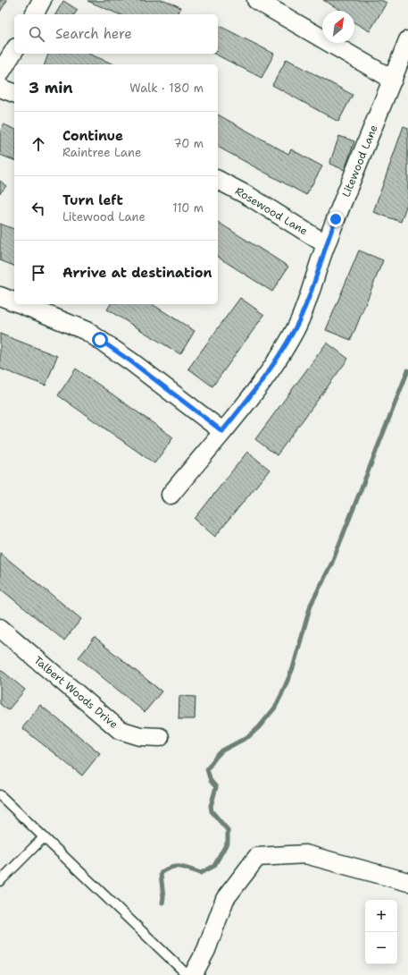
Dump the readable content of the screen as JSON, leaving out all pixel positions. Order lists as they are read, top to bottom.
{
  "streets": {
    "street": ["Litewood Lane", "Rosewood Lane", "Talbert Woods Drive"]
  },
  "crossings": [
    ["Litewood Lane", "Rosewood Lane"]
  ],
  "north": "top right",
  "page": {
    "search": "Search here",
    "heading": ["3 min", "Walk · 180 m"],
    "list": [
      ["Continue", "Raintree Lane", "70 m"],
      ["Turn left", "Litewood Lane", "110 m"],
      "Arrive at destination"
    ],
    "map_buttons": ["+", "−"]
  }
}
